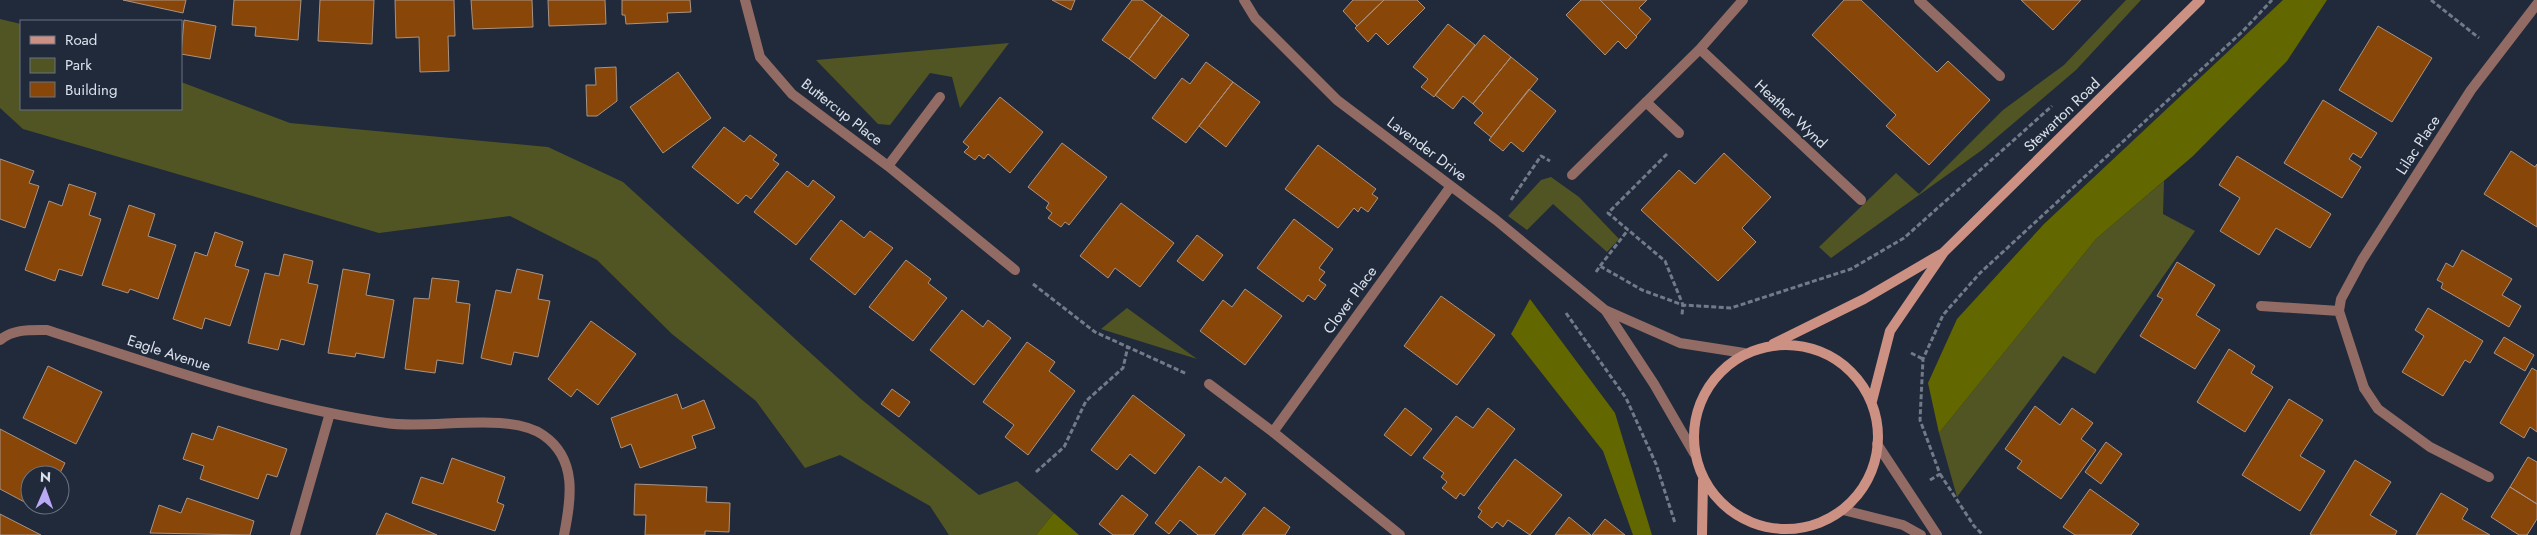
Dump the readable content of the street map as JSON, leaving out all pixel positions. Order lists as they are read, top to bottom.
{
  "streets": {
    "main road": ["Stewarton Road"],
    "street": [
      "Buttercup Place",
      "Heather Wynd",
      "Lilac Place",
      "Lavender Drive",
      "Clover Place",
      "Eagle Avenue"
    ]
  },
  "crossings": [
    ["Stewarton Road", "Lavender Drive"],
    ["Lavender Drive", "Clover Place"]
  ],
  "legend": ["Road", "Park", "Building"],
  "north": "top"
}
